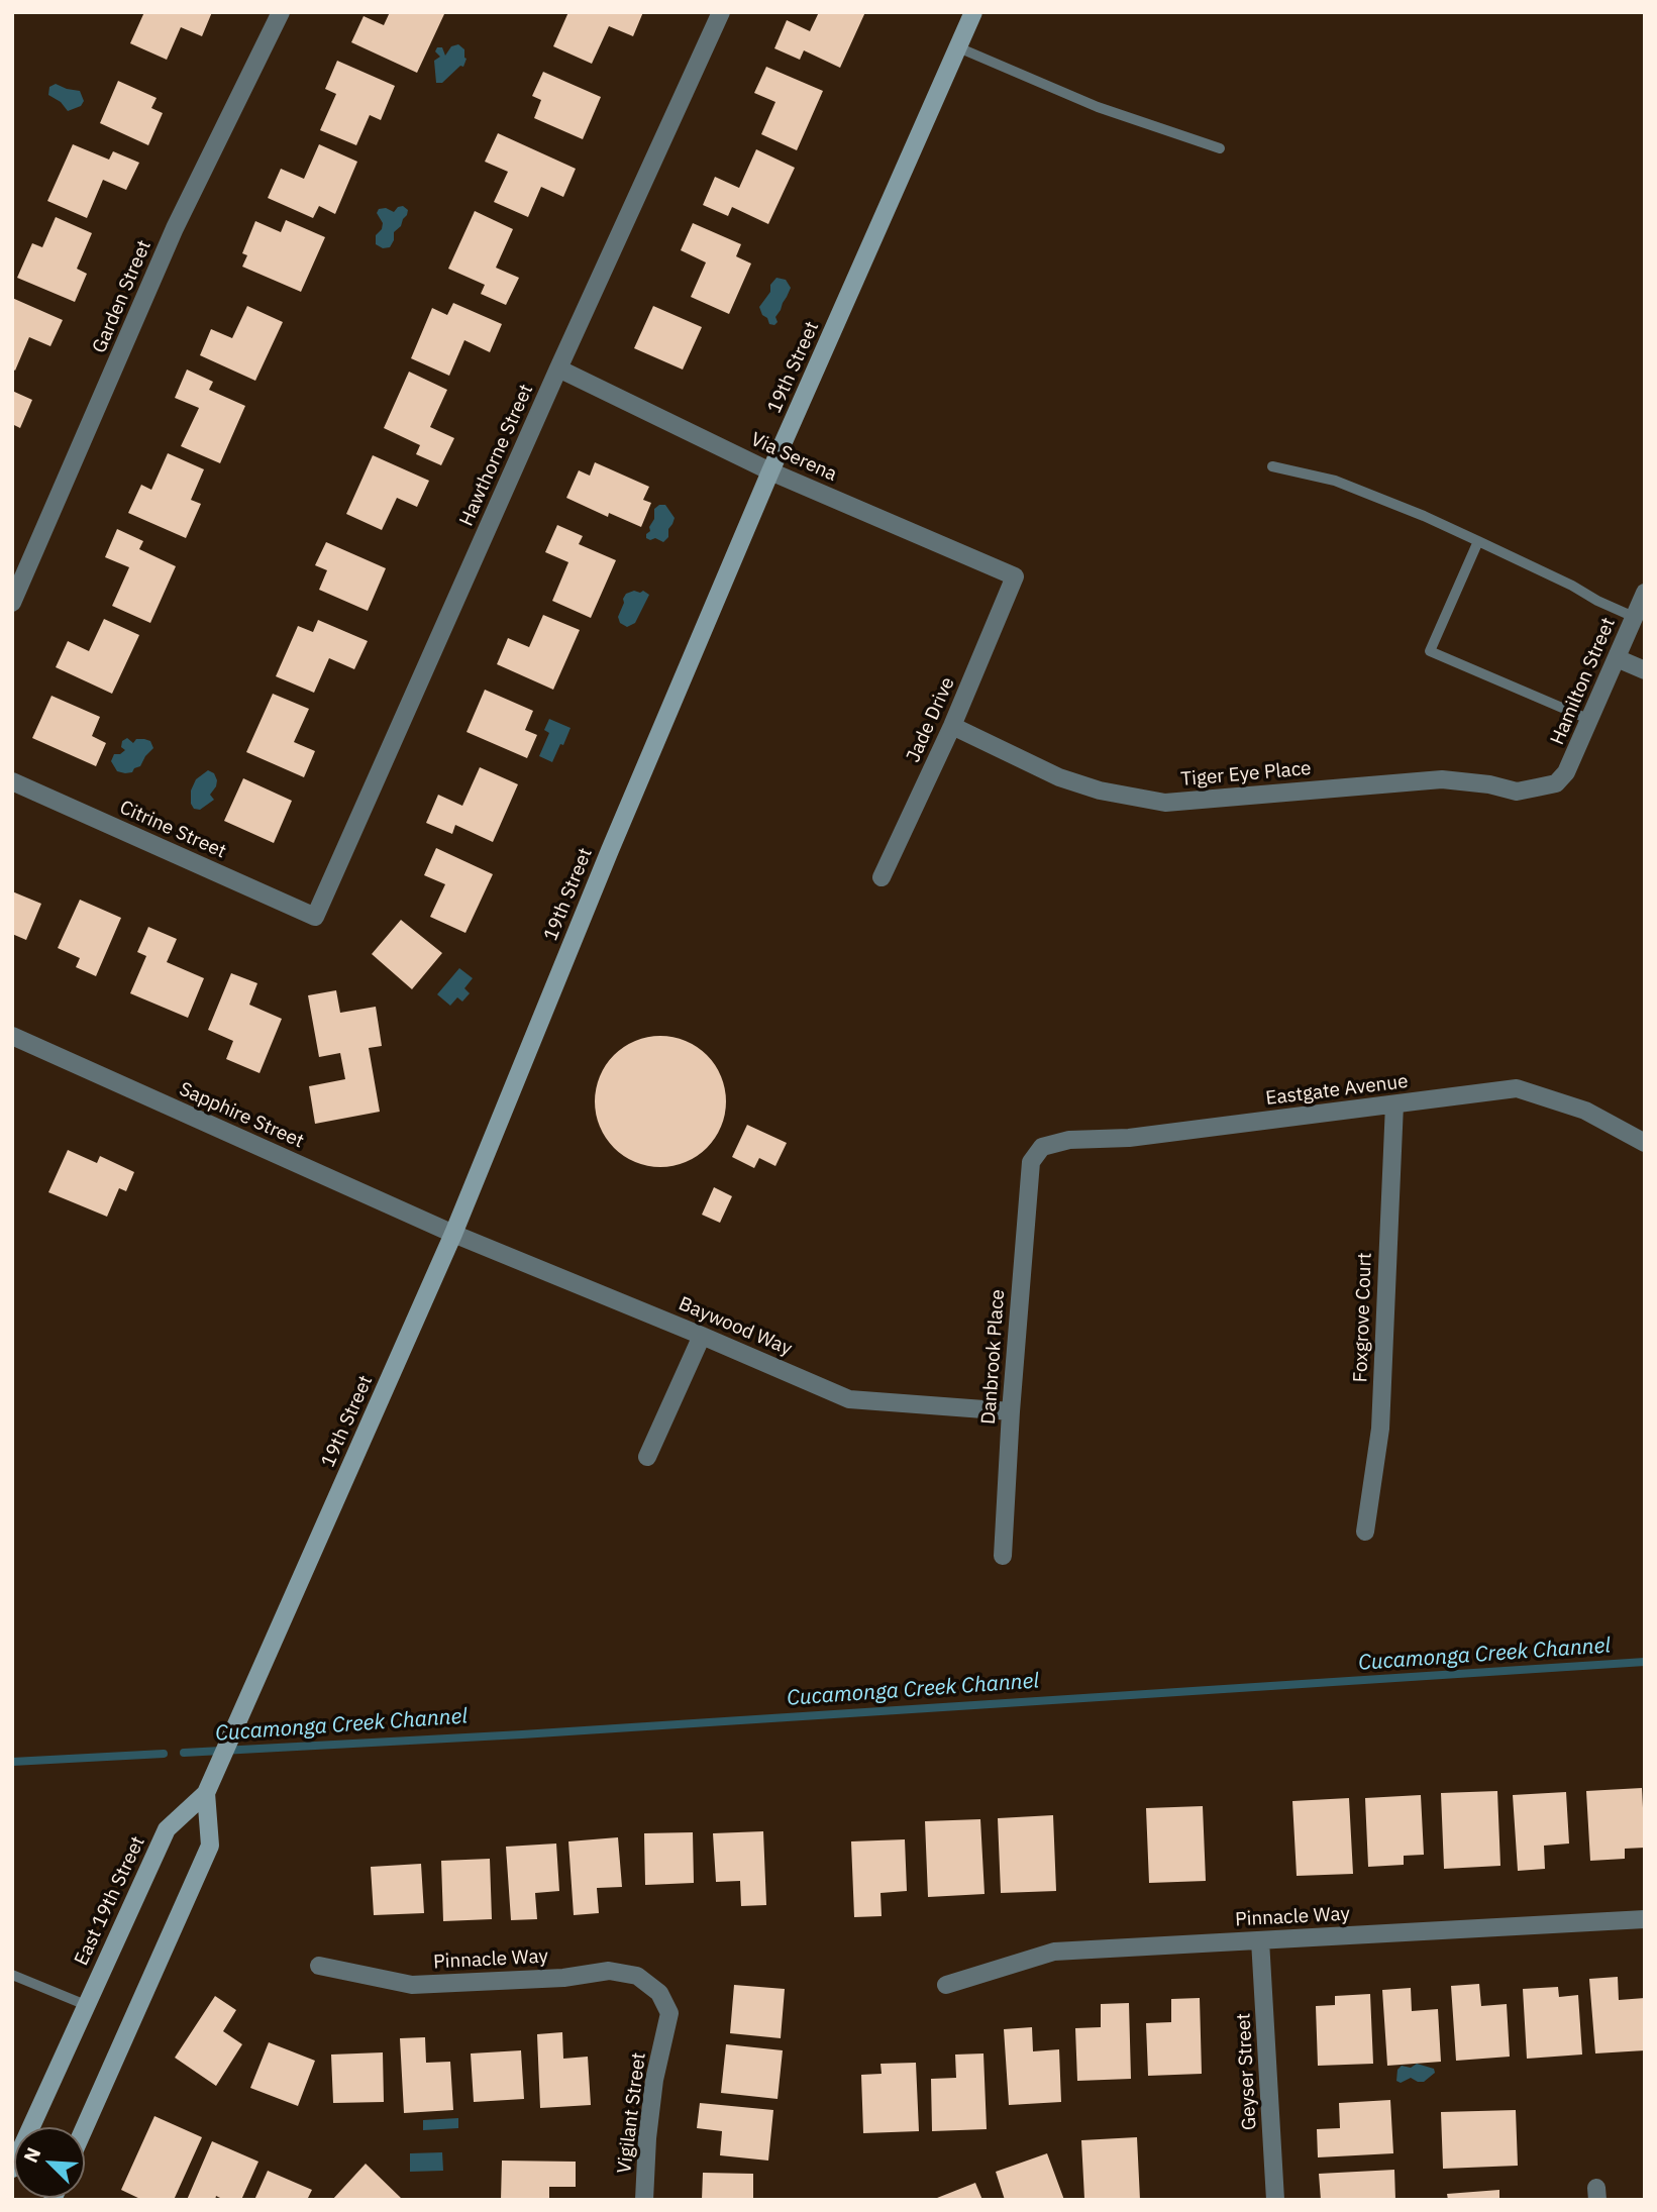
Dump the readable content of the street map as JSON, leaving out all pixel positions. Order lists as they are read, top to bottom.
{
  "streets": {
    "main road": ["19th Street", "East 19th Street"],
    "street": [
      "Garden Street",
      "Hawthorne Street",
      "Via Serena",
      "Hamilton Street",
      "Jade Drive",
      "Tiger Eye Place",
      "Citrine Street",
      "Eastgate Avenue",
      "Sapphire Street",
      "Foxgrove Court",
      "Baywood Way",
      "Danbrook Place",
      "Pinnacle Way",
      "Geyser Street",
      "Vigilant Street"
    ]
  },
  "crossings": [
    ["19th Street", "Via Serena"],
    ["19th Street", "Sapphire Street"],
    ["19th Street", "Baywood Way"],
    ["19th Street", "East 19th Street"],
    ["Hawthorne Street", "Via Serena"],
    ["Hawthorne Street", "Citrine Street"],
    ["Via Serena", "Jade Drive"],
    ["Hamilton Street", "Tiger Eye Place"],
    ["Jade Drive", "Tiger Eye Place"],
    ["Eastgate Avenue", "Foxgrove Court"],
    ["Eastgate Avenue", "Danbrook Place"],
    ["Sapphire Street", "Baywood Way"],
    ["Baywood Way", "Danbrook Place"],
    ["Pinnacle Way", "Geyser Street"],
    ["Pinnacle Way", "Vigilant Street"]
  ],
  "water": ["Cucamonga Creek Channel"],
  "north": "top left"
}
